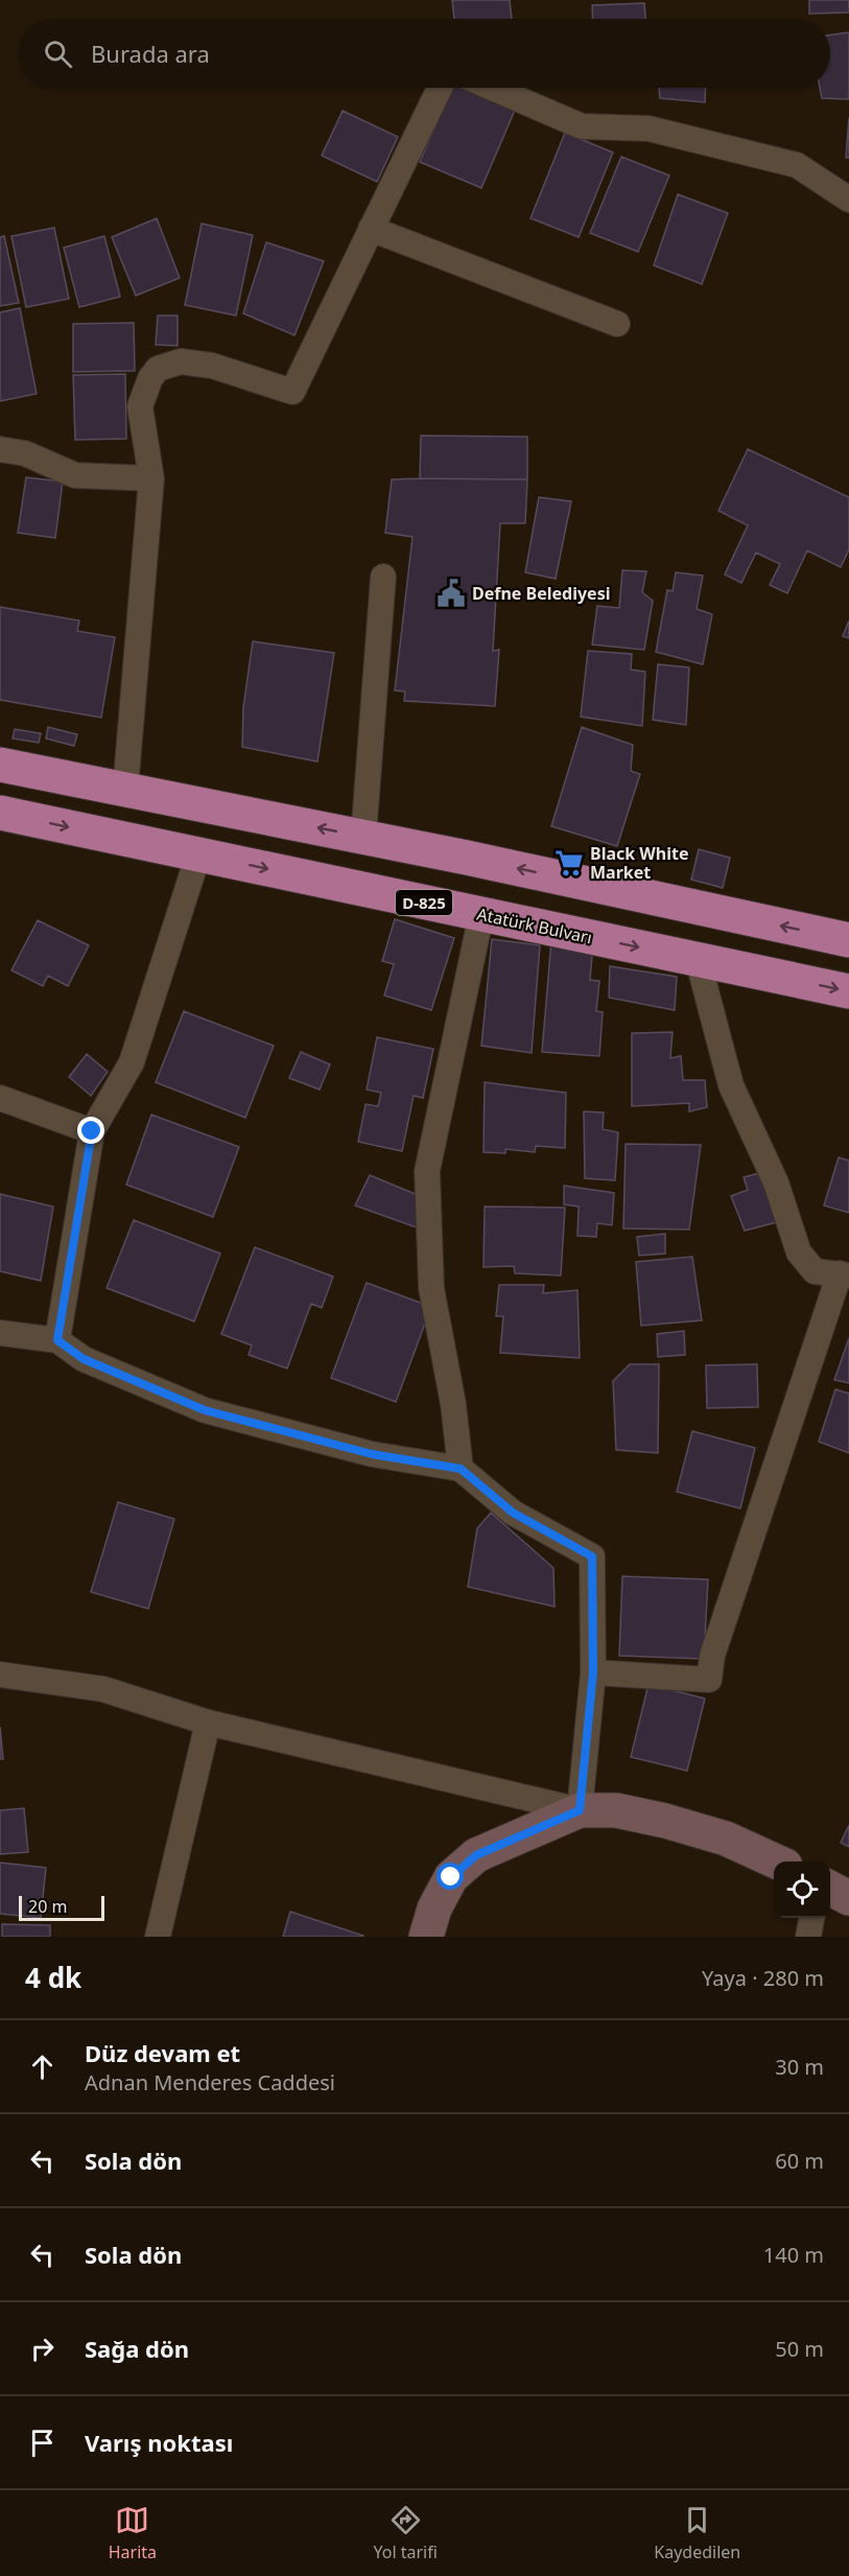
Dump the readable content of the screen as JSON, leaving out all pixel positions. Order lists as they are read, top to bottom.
{
  "streets": {
    "highway": ["D-825", "Atatürk Bulvarı"]
  },
  "places": {
    "public building": ["Defne Belediyesi"],
    "supermarket": ["Black White Market"]
  },
  "scale_bar": "20 m",
  "page": {
    "search": "Burada ara",
    "scale": "20 m",
    "heading": ["4 dk", "Yaya · 280 m"],
    "list": [
      ["Düz devam et", "Adnan Menderes Caddesi", "30 m"],
      ["Sola dön", "60 m"],
      ["Sola dön", "140 m"],
      ["Sağa dön", "50 m"],
      "Varış noktası"
    ],
    "nav": ["Harita", "Yol tarifi", "Kaydedilen"]
  }
}
